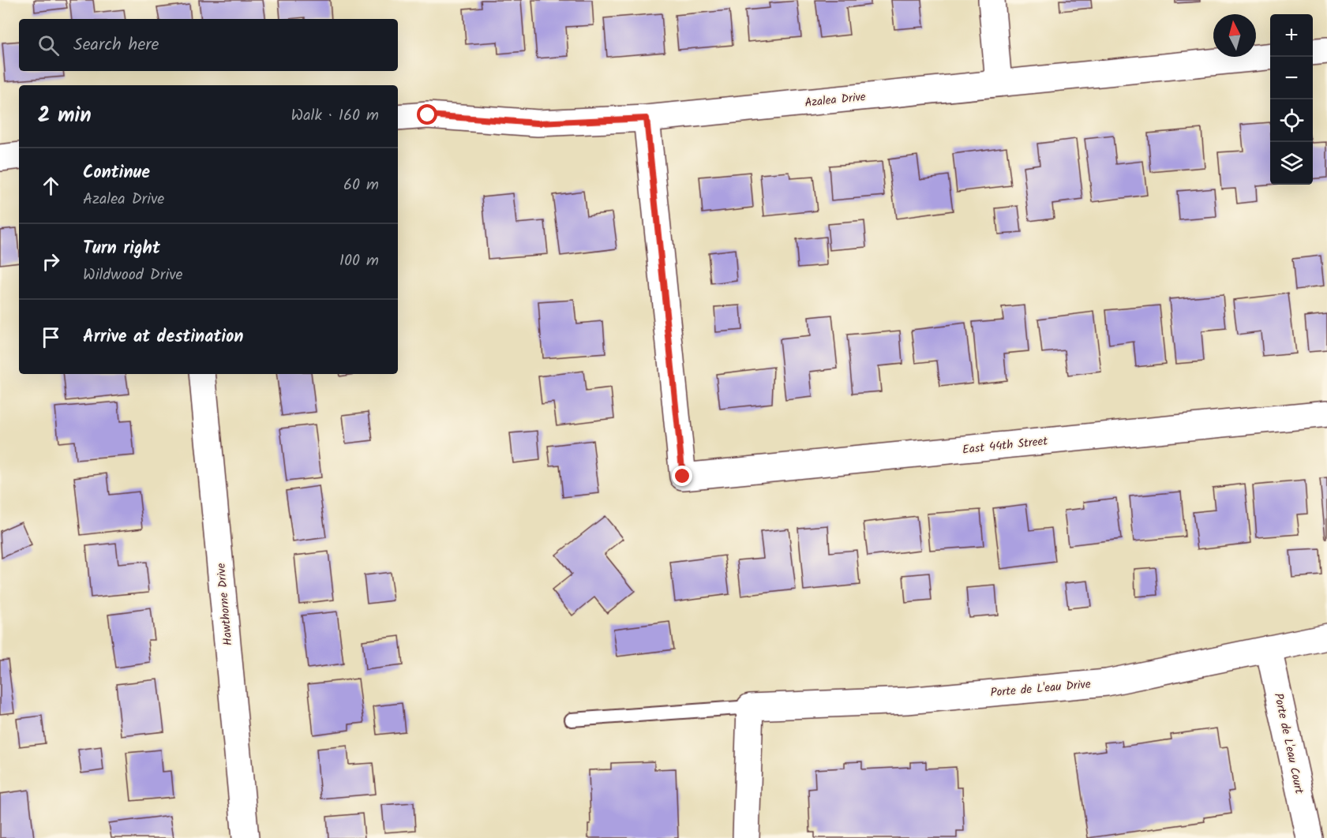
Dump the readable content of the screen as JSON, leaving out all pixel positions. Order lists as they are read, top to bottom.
{
  "streets": {
    "street": [
      "Azalea Drive",
      "East 44th Street",
      "Hawthorne Drive",
      "Porte de L'eau Drive",
      "Porte de L'eau Court"
    ]
  },
  "crossings": [
    ["Azalea Drive", "East 44th Street"],
    ["Porte de L'eau Drive", "Porte de L'eau Court"]
  ],
  "north": "top",
  "page": {
    "map_buttons": ["+", "−"],
    "search": "Search here",
    "heading": ["2 min", "Walk · 160 m"],
    "list": [
      ["Continue", "Azalea Drive", "60 m"],
      ["Turn right", "Wildwood Drive", "100 m"],
      "Arrive at destination"
    ]
  }
}
